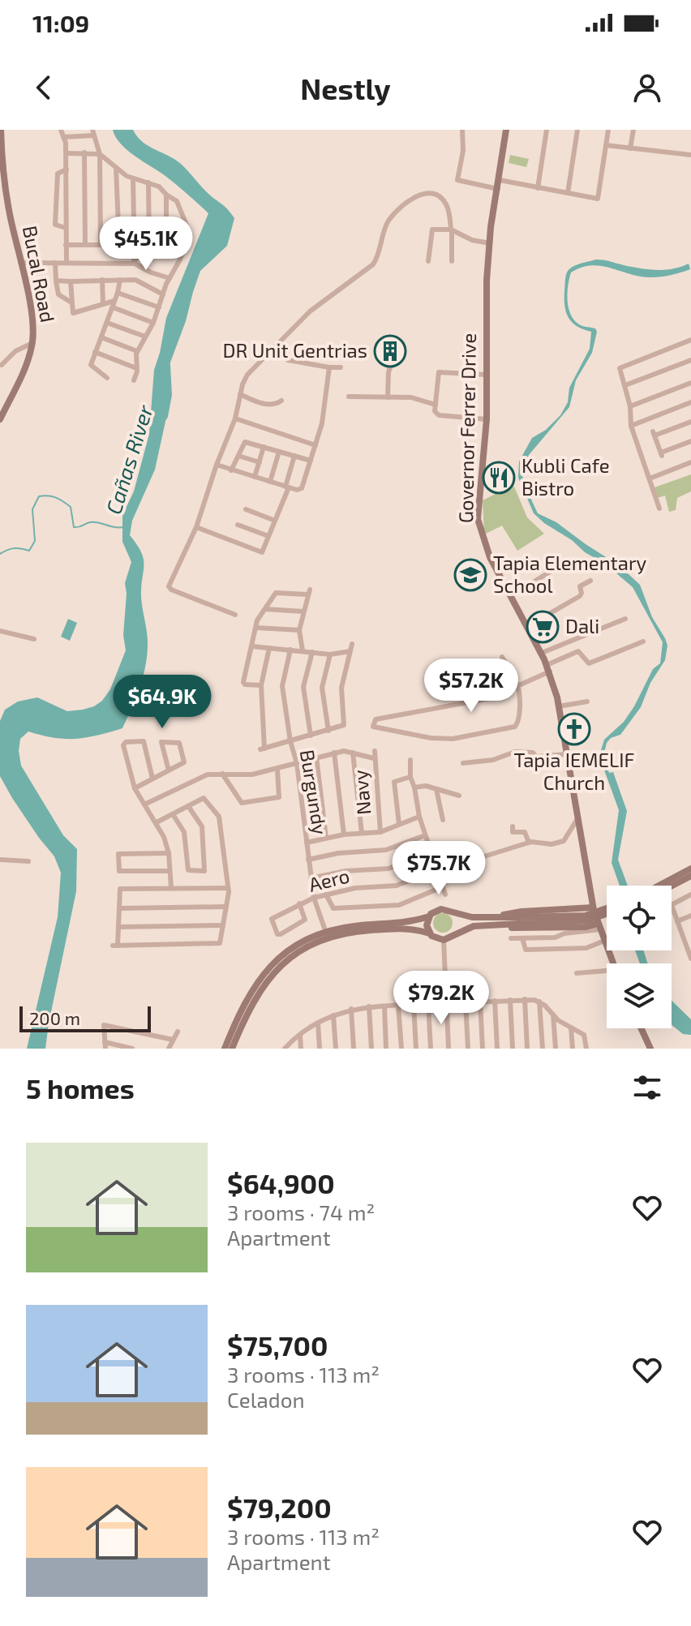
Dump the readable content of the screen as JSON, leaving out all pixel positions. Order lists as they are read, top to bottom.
{
  "streets": {
    "main road": ["Bucal Road", "Governor Ferrer Drive"],
    "street": ["Burgundy", "Navy", "Aero"]
  },
  "crossings": [
    ["Burgundy", "Aero"]
  ],
  "water": ["Cañas River"],
  "places": {
    "building": ["DR Unit Gentrias"],
    "restaurant": ["Kubli Cafe Bistro"],
    "school or university": ["Tapia Elementary School"],
    "supermarket": ["Dali"],
    "church": ["Tapia IEMELIF Church"]
  },
  "scale_bar": "200 m",
  "page": {
    "status": "11:09",
    "header": "Nestly",
    "price": [
      "$45.1K",
      "$57.2K",
      "$64.9K",
      "$75.7K",
      "$79.2K"
    ],
    "scale": "200 m",
    "heading": "5 homes",
    "list": [
      {
        "name": "$64,900",
        "note": "3 rooms · 74 m² · Apartment"
      },
      {
        "name": "$75,700",
        "note": "3 rooms · 113 m² · Celadon"
      },
      {
        "name": "$79,200",
        "note": "3 rooms · 113 m² · Apartment"
      }
    ]
  }
}
